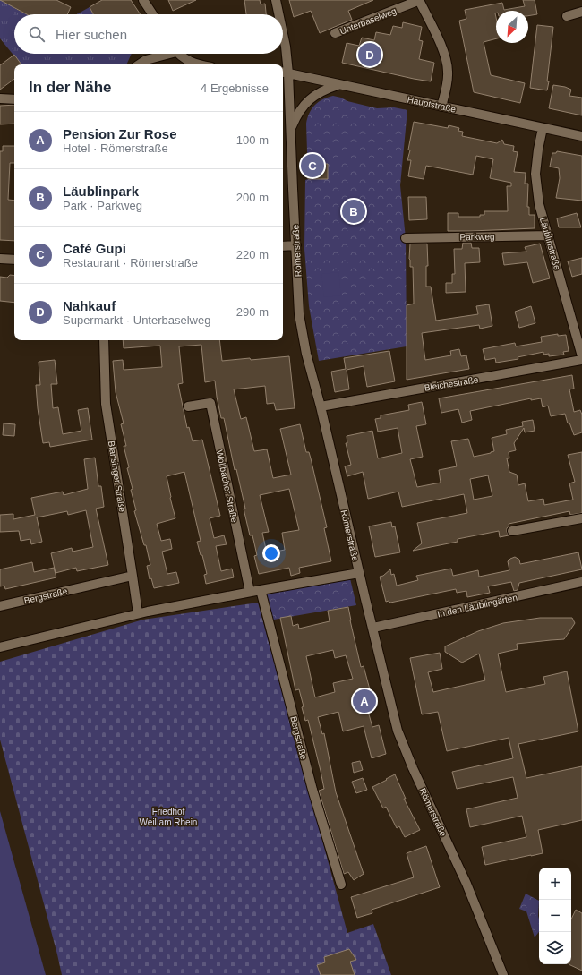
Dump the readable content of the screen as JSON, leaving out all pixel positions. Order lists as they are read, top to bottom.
{
  "streets": {
    "street": [
      "Unterbaselweg",
      "Hauptstraße",
      "Parkweg",
      "Läublinstraße",
      "Römerstraße",
      "Bleichestraße",
      "Blansinger Straße",
      "Wollbacher Straße",
      "Bergstraße",
      "In den Läublingärten"
    ]
  },
  "crossings": [
    ["Hauptstraße", "Läublinstraße"],
    ["Hauptstraße", "Römerstraße"],
    ["Parkweg", "Läublinstraße"],
    ["Römerstraße", "Bleichestraße"],
    ["Römerstraße", "In den Läublingärten"],
    ["Blansinger Straße", "Bergstraße"]
  ],
  "parks": ["Friedhof Weil am Rhein"],
  "north": "bottom left",
  "page": {
    "search": "Hier suchen",
    "pins": [
      "D",
      "C",
      "B",
      "A"
    ],
    "heading": ["In der Nähe", "4 Ergebnisse"],
    "list": [
      {
        "mark": "A",
        "name": "Pension Zur Rose",
        "note": "Hotel · Römerstraße",
        "value": "100 m"
      },
      {
        "mark": "B",
        "name": "Läublinpark",
        "note": "Park · Parkweg",
        "value": "200 m"
      },
      {
        "mark": "C",
        "name": "Café Gupi",
        "note": "Restaurant · Römerstraße",
        "value": "220 m"
      },
      {
        "mark": "D",
        "name": "Nahkauf",
        "note": "Supermarkt · Unterbaselweg",
        "value": "290 m"
      }
    ],
    "map_buttons": ["+", "−"]
  }
}
